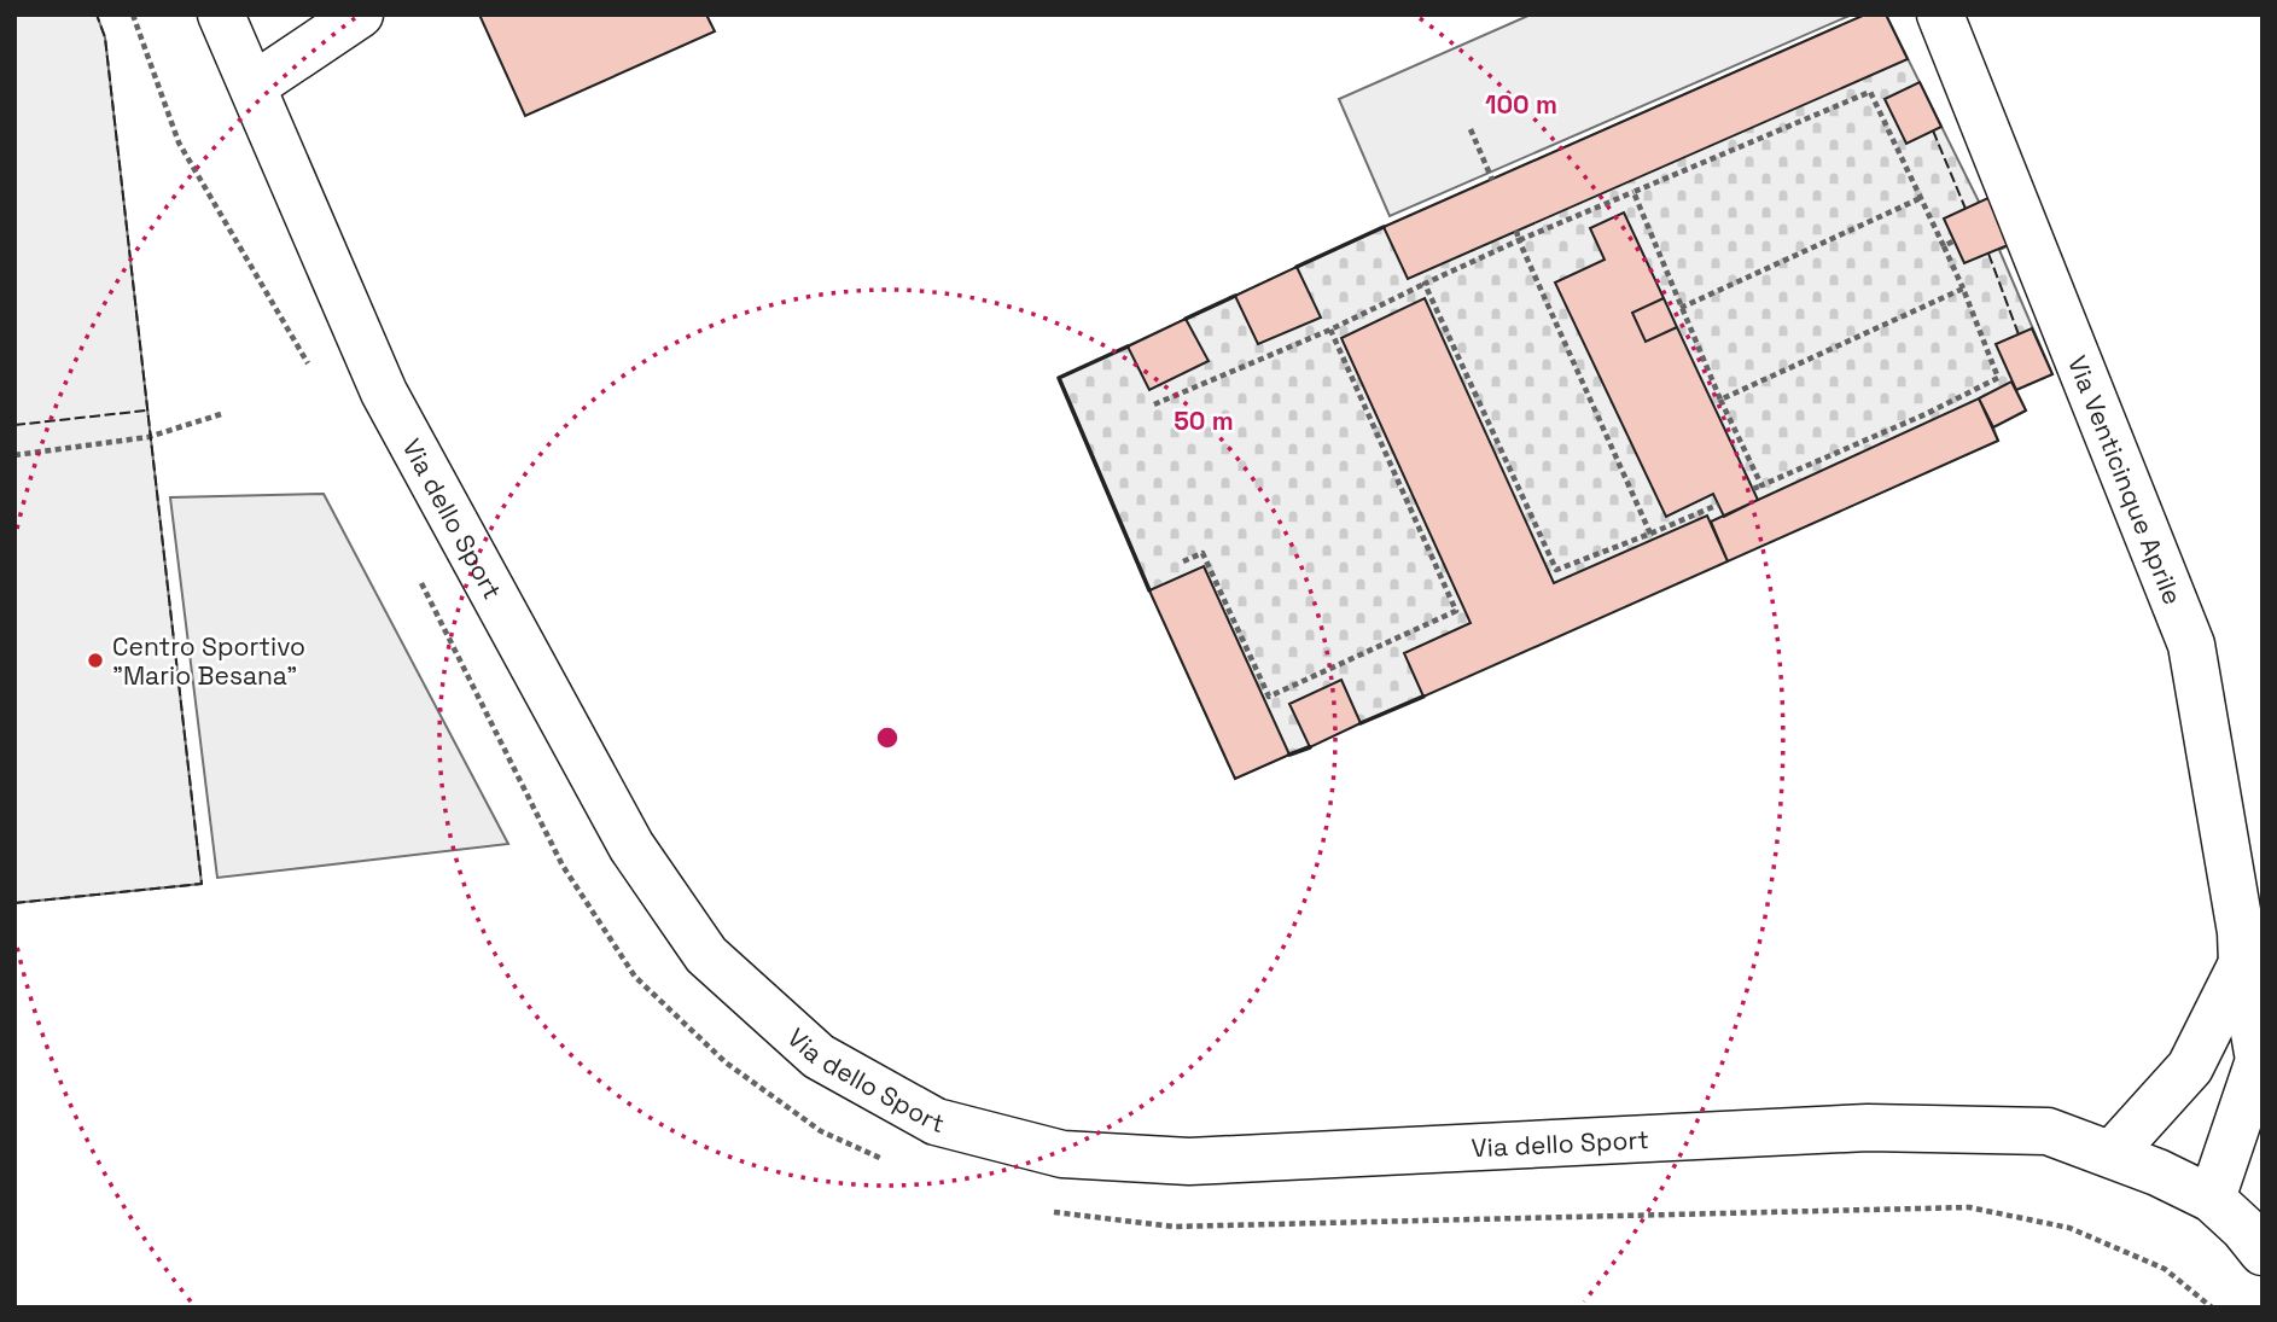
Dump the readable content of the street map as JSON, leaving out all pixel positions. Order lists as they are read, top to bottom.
{
  "streets": {
    "street": ["Via Venticinque Aprile", "Via dello Sport"]
  },
  "places": ["Centro Sportivo \"Mario Besana\""],
  "rings": ["100 m", "50 m"]
}
